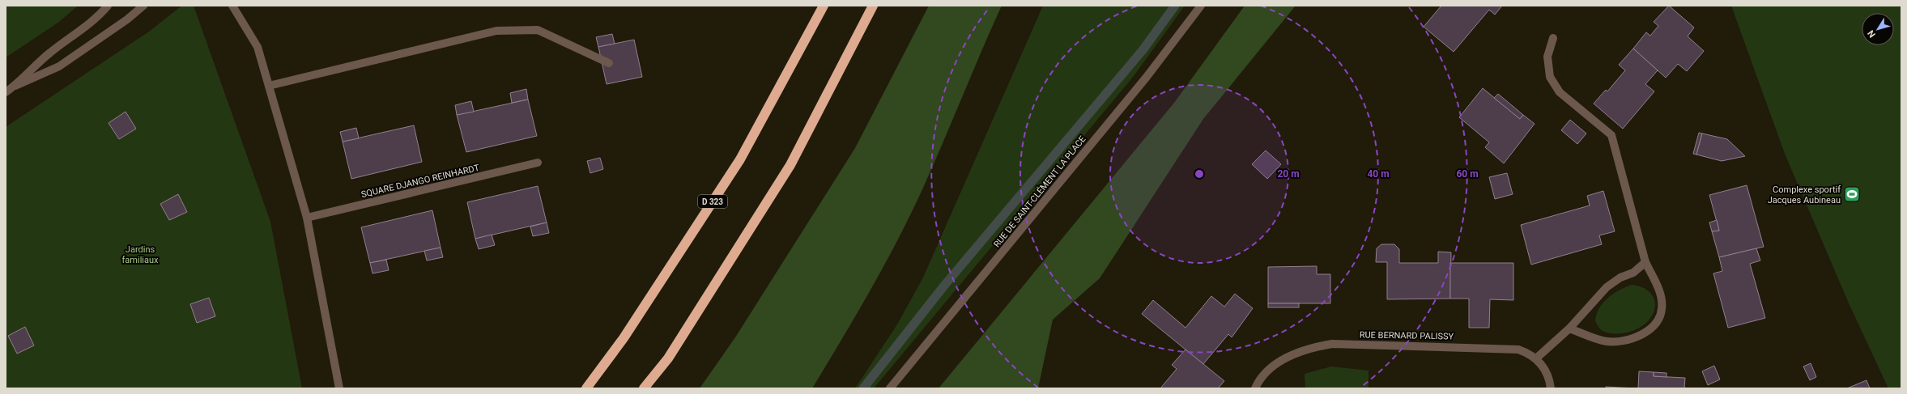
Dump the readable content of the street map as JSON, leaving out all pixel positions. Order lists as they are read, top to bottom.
{
  "streets": {
    "highway": ["D 323"],
    "street": ["SQUARE DJANGO REINHARDT", "RUE DE SAINT-CLÉMENT LA PLACE", "RUE BERNARD PALISSY"]
  },
  "parks": ["Jardins familiaux"],
  "places": {
    "sports": ["Complexe sportif Jacques Aubineau"]
  },
  "north": "bottom left",
  "rings": ["20 m", "40 m", "60 m"]
}
